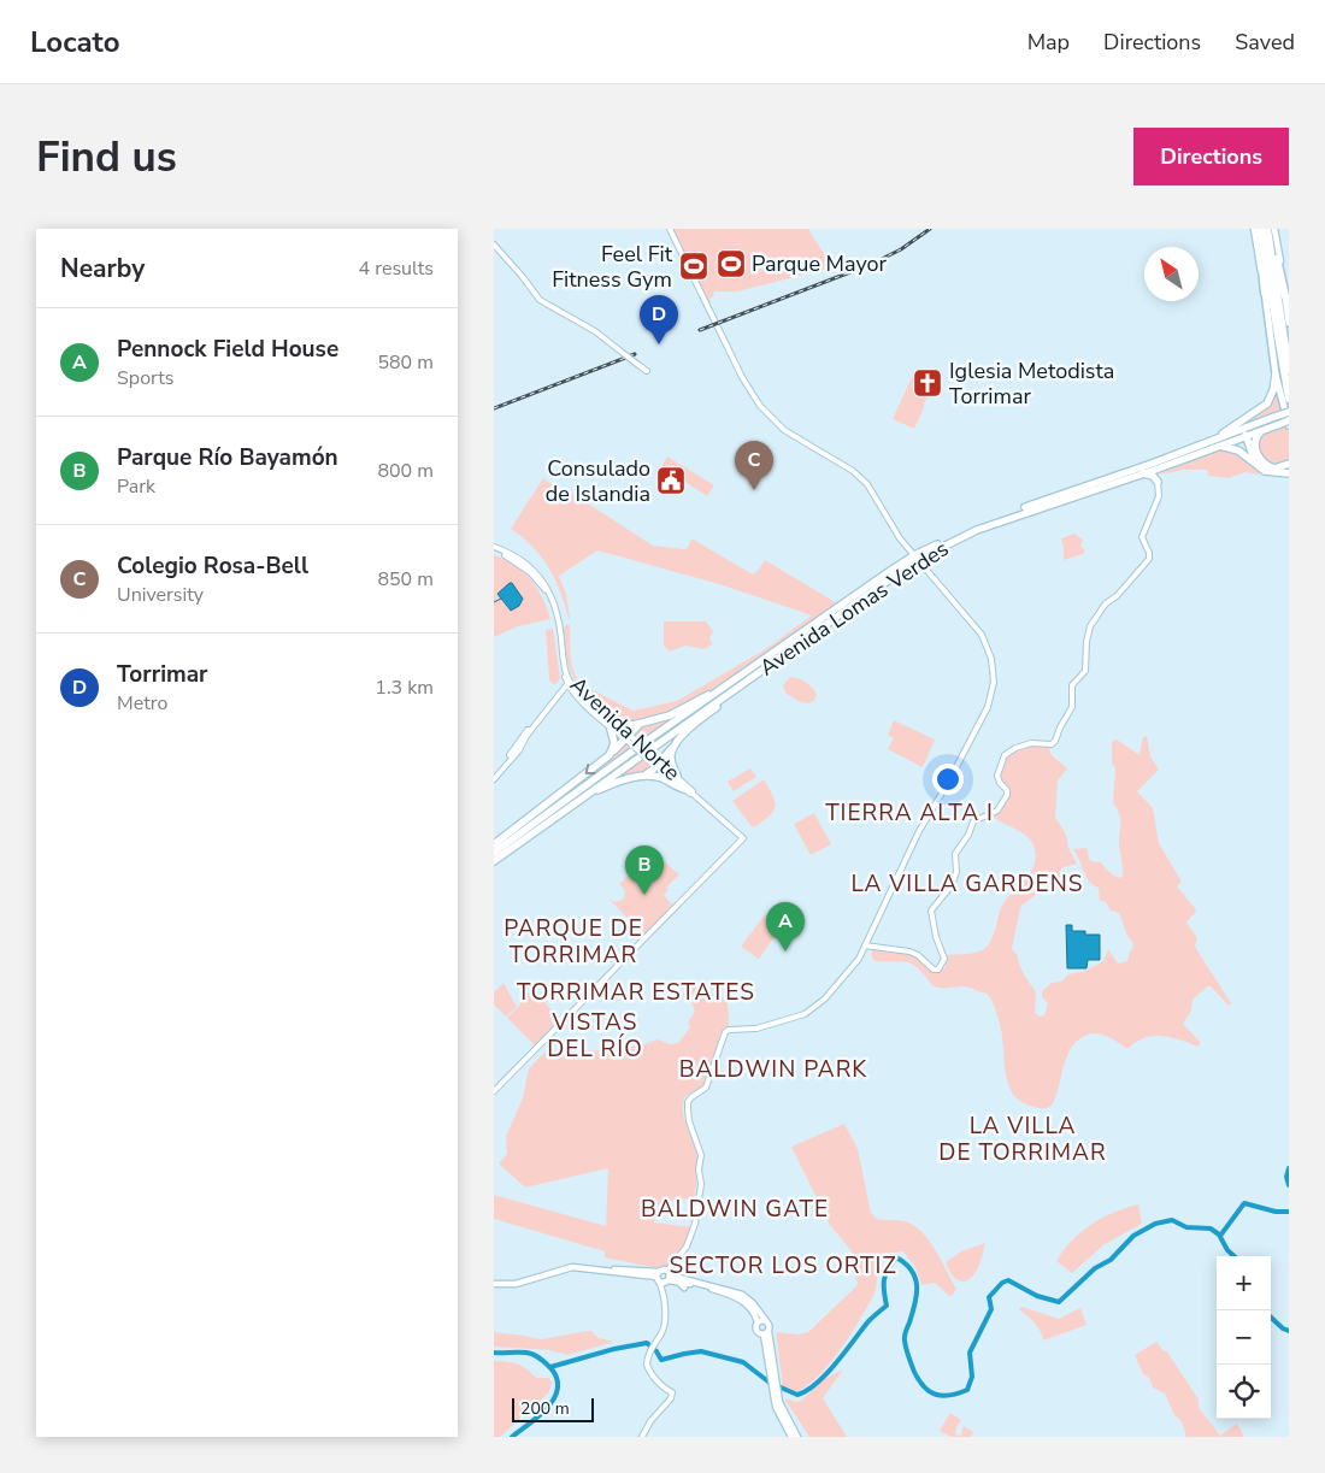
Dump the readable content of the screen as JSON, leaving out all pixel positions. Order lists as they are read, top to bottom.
{
  "streets": {
    "highway": ["Avenida Lomas Verdes"],
    "street": ["Avenida Norte"]
  },
  "districts": [
    "TIERRA ALTA I",
    "LA VILLA GARDENS",
    "PARQUE DE TORRIMAR",
    "TORRIMAR ESTATES",
    "VISTAS DEL RÍO",
    "BALDWIN PARK",
    "LA VILLA DE TORRIMAR",
    "BALDWIN GATE",
    "SECTOR LOS ORTIZ"
  ],
  "places": {
    "sports": ["Parque Mayor", "Feel Fit Fitness Gym"],
    "church": ["Iglesia Metodista Torrimar"],
    "public building": ["Consulado de Islandia"]
  },
  "scale_bar": "200 m",
  "north": "top left",
  "page": {
    "header": "Locato",
    "nav": ["Map", "Directions", "Saved"],
    "buttons": "Directions",
    "title": "Find us",
    "heading": ["Nearby", "4 results"],
    "pins": [
      "D",
      "C",
      "B",
      "A"
    ],
    "list": [
      {
        "mark": "A",
        "name": "Pennock Field House",
        "note": "Sports",
        "value": "580 m"
      },
      {
        "mark": "B",
        "name": "Parque Río Bayamón",
        "note": "Park",
        "value": "800 m"
      },
      {
        "mark": "C",
        "name": "Colegio Rosa-Bell",
        "note": "University",
        "value": "850 m"
      },
      {
        "mark": "D",
        "name": "Torrimar",
        "note": "Metro",
        "value": "1.3 km"
      }
    ],
    "map_buttons": ["+", "−"],
    "scale": "200 m"
  }
}
